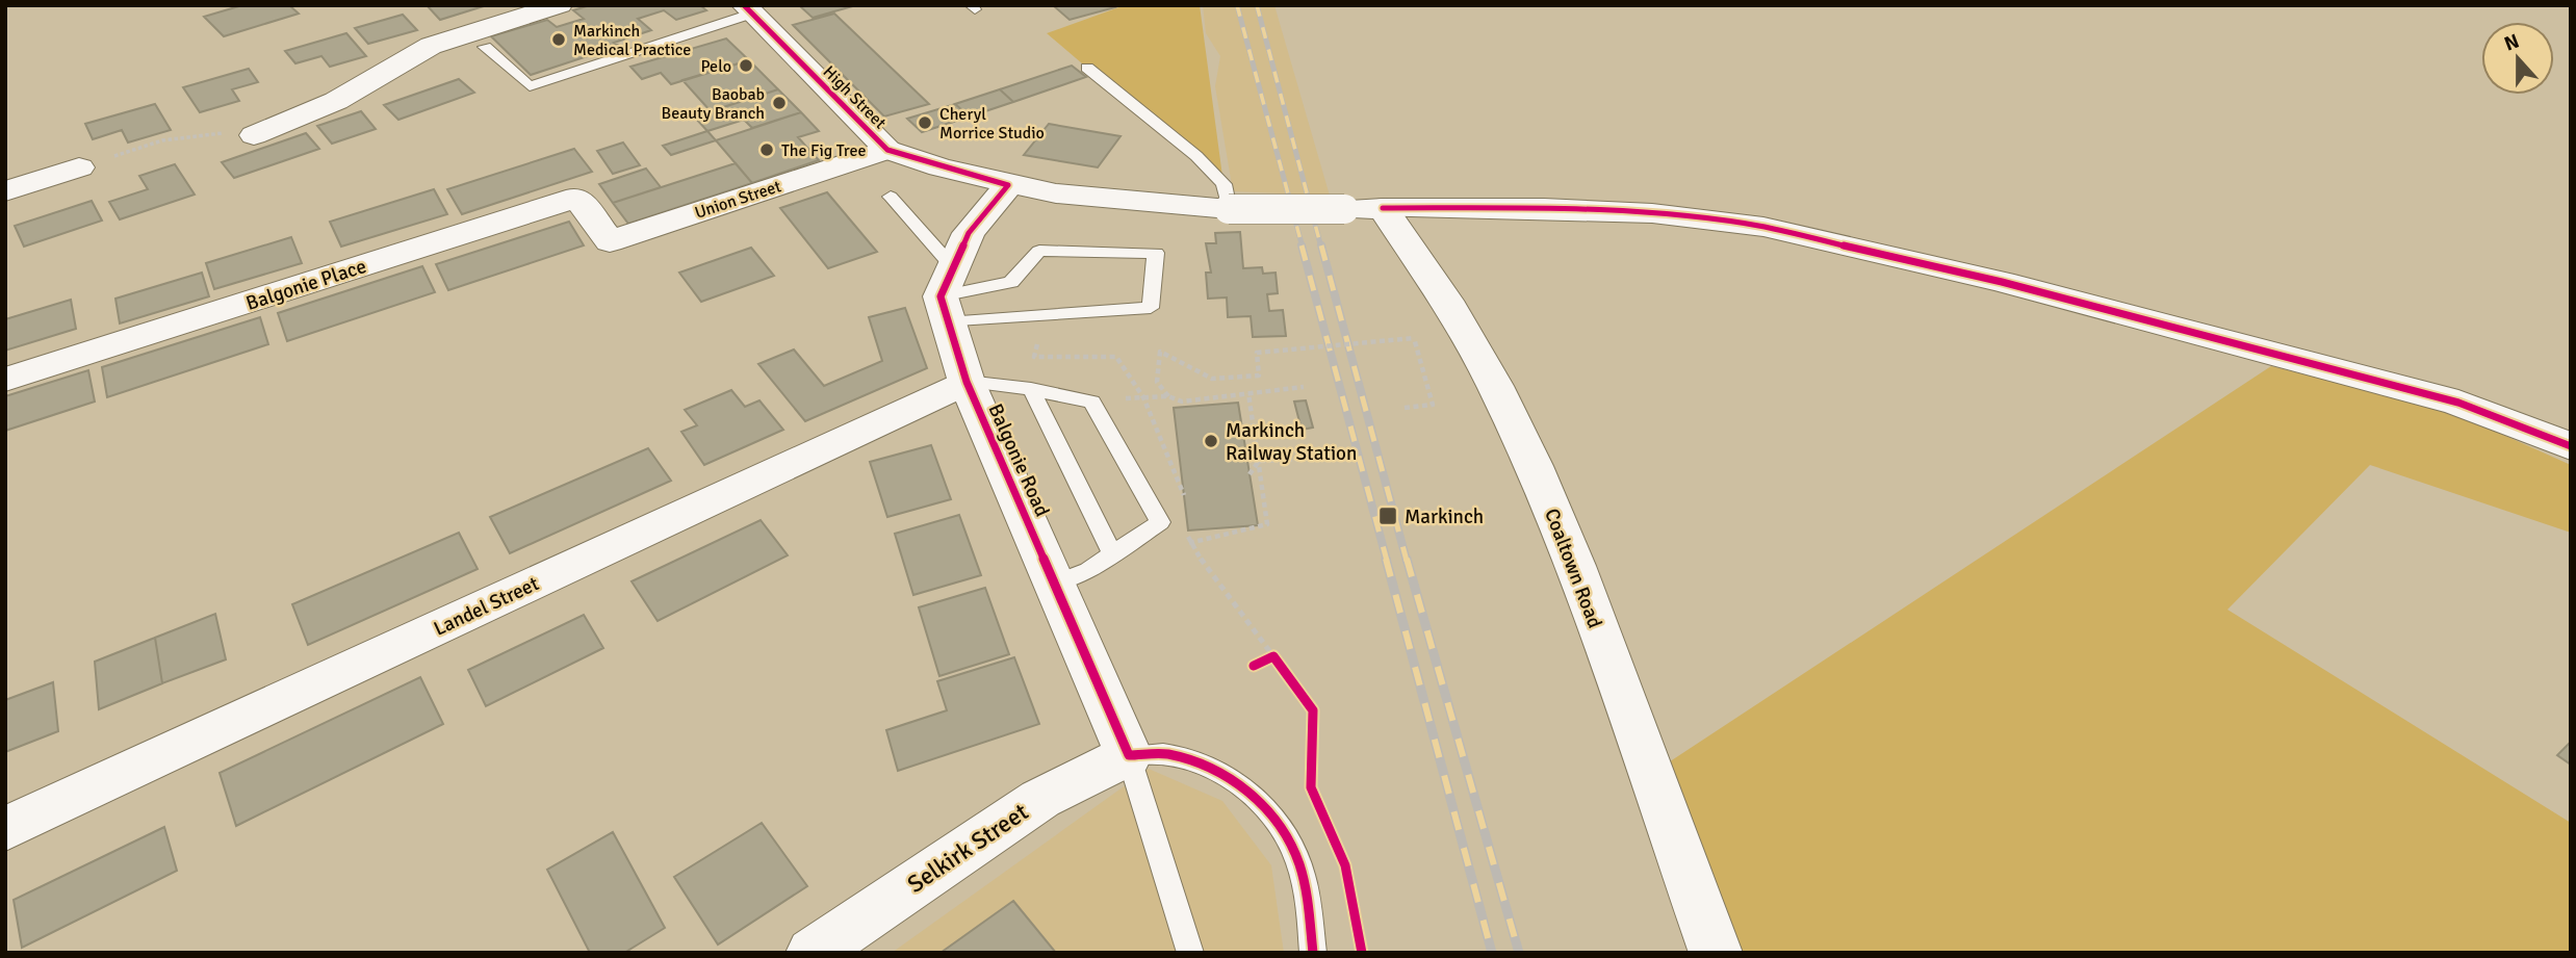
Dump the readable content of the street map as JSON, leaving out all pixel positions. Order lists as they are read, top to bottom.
{
  "streets": {
    "street": [
      "High Street",
      "Union Street",
      "Balgonie Place",
      "Balgonie Road",
      "Coaltown Road",
      "Landel Street",
      "Selkirk Street"
    ]
  },
  "crossings": [
    ["High Street", "Union Street"],
    ["High Street", "Coaltown Road"],
    ["Union Street", "Balgonie Place"],
    ["Balgonie Road", "Landel Street"],
    ["Balgonie Road", "Selkirk Street"]
  ],
  "places": {
    "other": [
      "Markinch Medical Practice",
      "Pelo",
      "Baobab Beauty Branch",
      "Cheryl Morrice Studio",
      "The Fig Tree",
      "Markinch Railway Station"
    ],
    "transit": ["Markinch"]
  },
  "north": "top"
}
